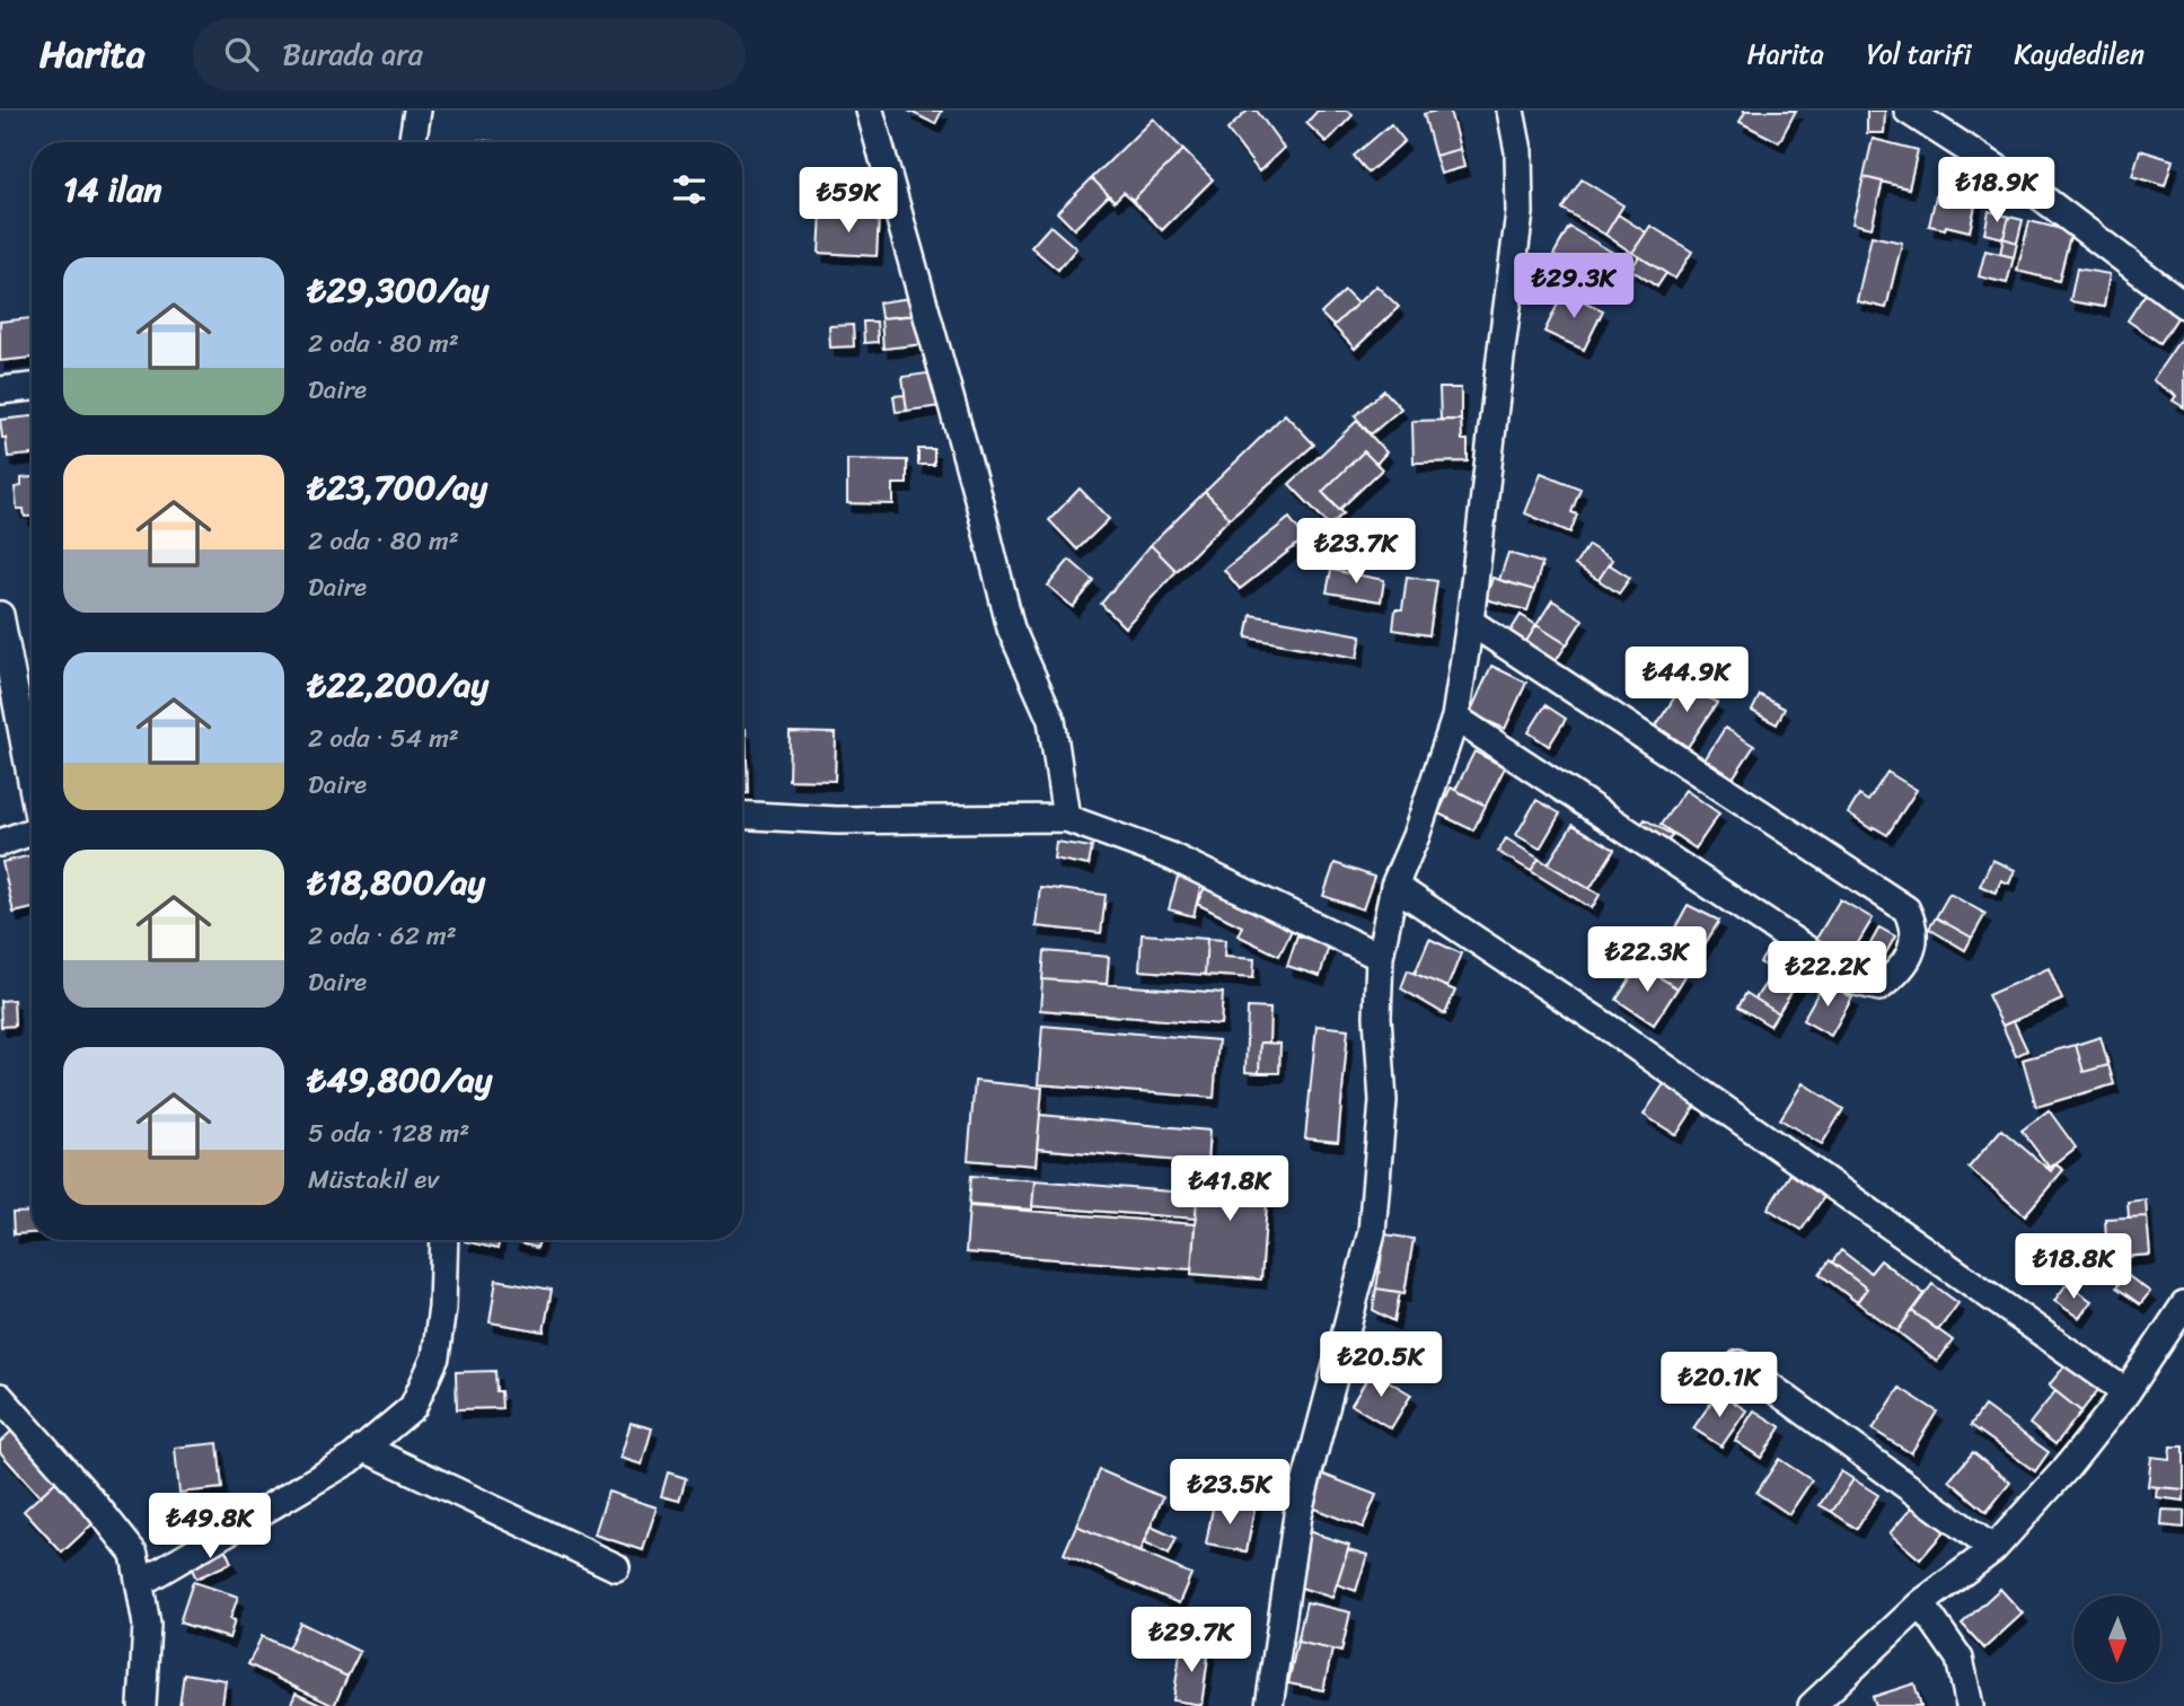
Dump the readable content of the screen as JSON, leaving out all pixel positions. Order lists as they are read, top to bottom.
{
  "north": "bottom",
  "page": {
    "header": "Harita",
    "search": "Burada ara",
    "nav": ["Harita", "Yol tarifi", "Kaydedilen"],
    "heading": "14 ilan",
    "price": [
      "₺18.9K",
      "₺59K",
      "₺29.3K",
      "₺23.7K",
      "₺44.9K",
      "₺22.3K",
      "₺22.2K",
      "₺41.8K",
      "₺18.8K",
      "₺20.5K",
      "₺20.1K",
      "₺23.5K",
      "₺49.8K",
      "₺29.7K"
    ],
    "list": [
      {
        "name": "₺29,300/ay",
        "note": "2 oda · 80 m² · Daire"
      },
      {
        "name": "₺23,700/ay",
        "note": "2 oda · 80 m² · Daire"
      },
      {
        "name": "₺22,200/ay",
        "note": "2 oda · 54 m² · Daire"
      },
      {
        "name": "₺18,800/ay",
        "note": "2 oda · 62 m² · Daire"
      },
      {
        "name": "₺49,800/ay",
        "note": "5 oda · 128 m² · Müstakil ev"
      }
    ]
  }
}
